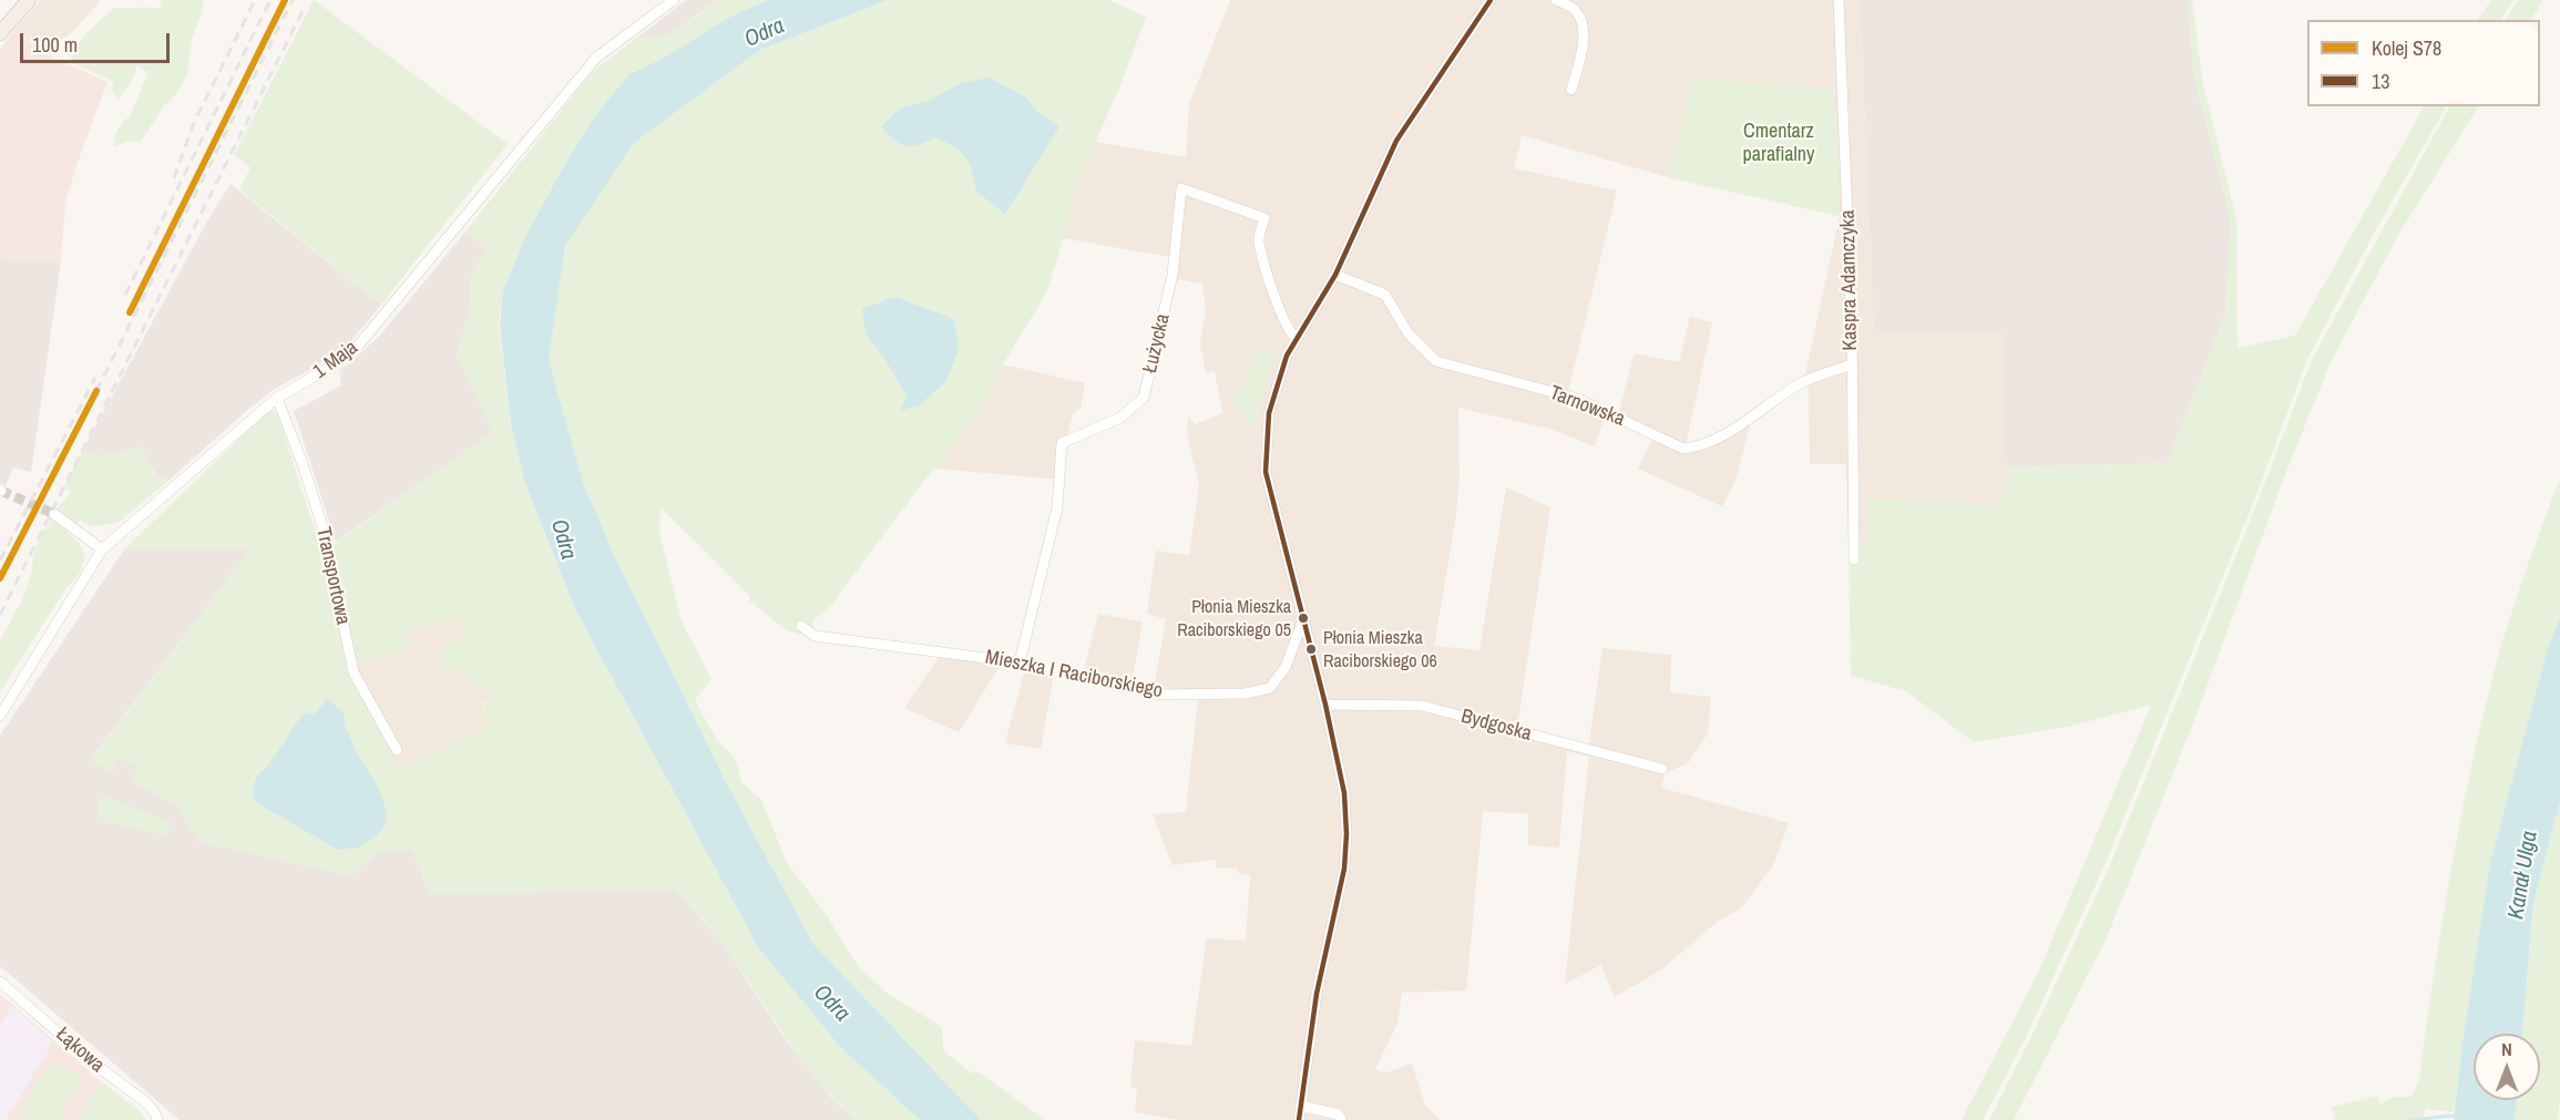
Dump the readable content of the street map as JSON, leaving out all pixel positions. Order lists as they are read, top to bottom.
{
  "streets": {
    "street": [
      "Kaspra Adamczyka",
      "Łużycka",
      "1 Maja",
      "Tarnowska",
      "Transportowa",
      "Mieszka I Raciborskiego",
      "Bydgoska",
      "Łąkowa"
    ]
  },
  "crossings": [
    ["Kaspra Adamczyka", "Tarnowska"],
    ["Łużycka", "Mieszka I Raciborskiego"],
    ["1 Maja", "Transportowa"]
  ],
  "water": ["Odra", "Kanał Ulga"],
  "parks": ["Cmentarz parafialny"],
  "places": ["Płonia Mieszka Raciborskiego 05", "Płonia Mieszka Raciborskiego 06"],
  "lines": ["rail line S78", "transit line 13"],
  "legend": ["Kolej S78", "13"],
  "scale_bar": "100 m",
  "north": "top"
}
